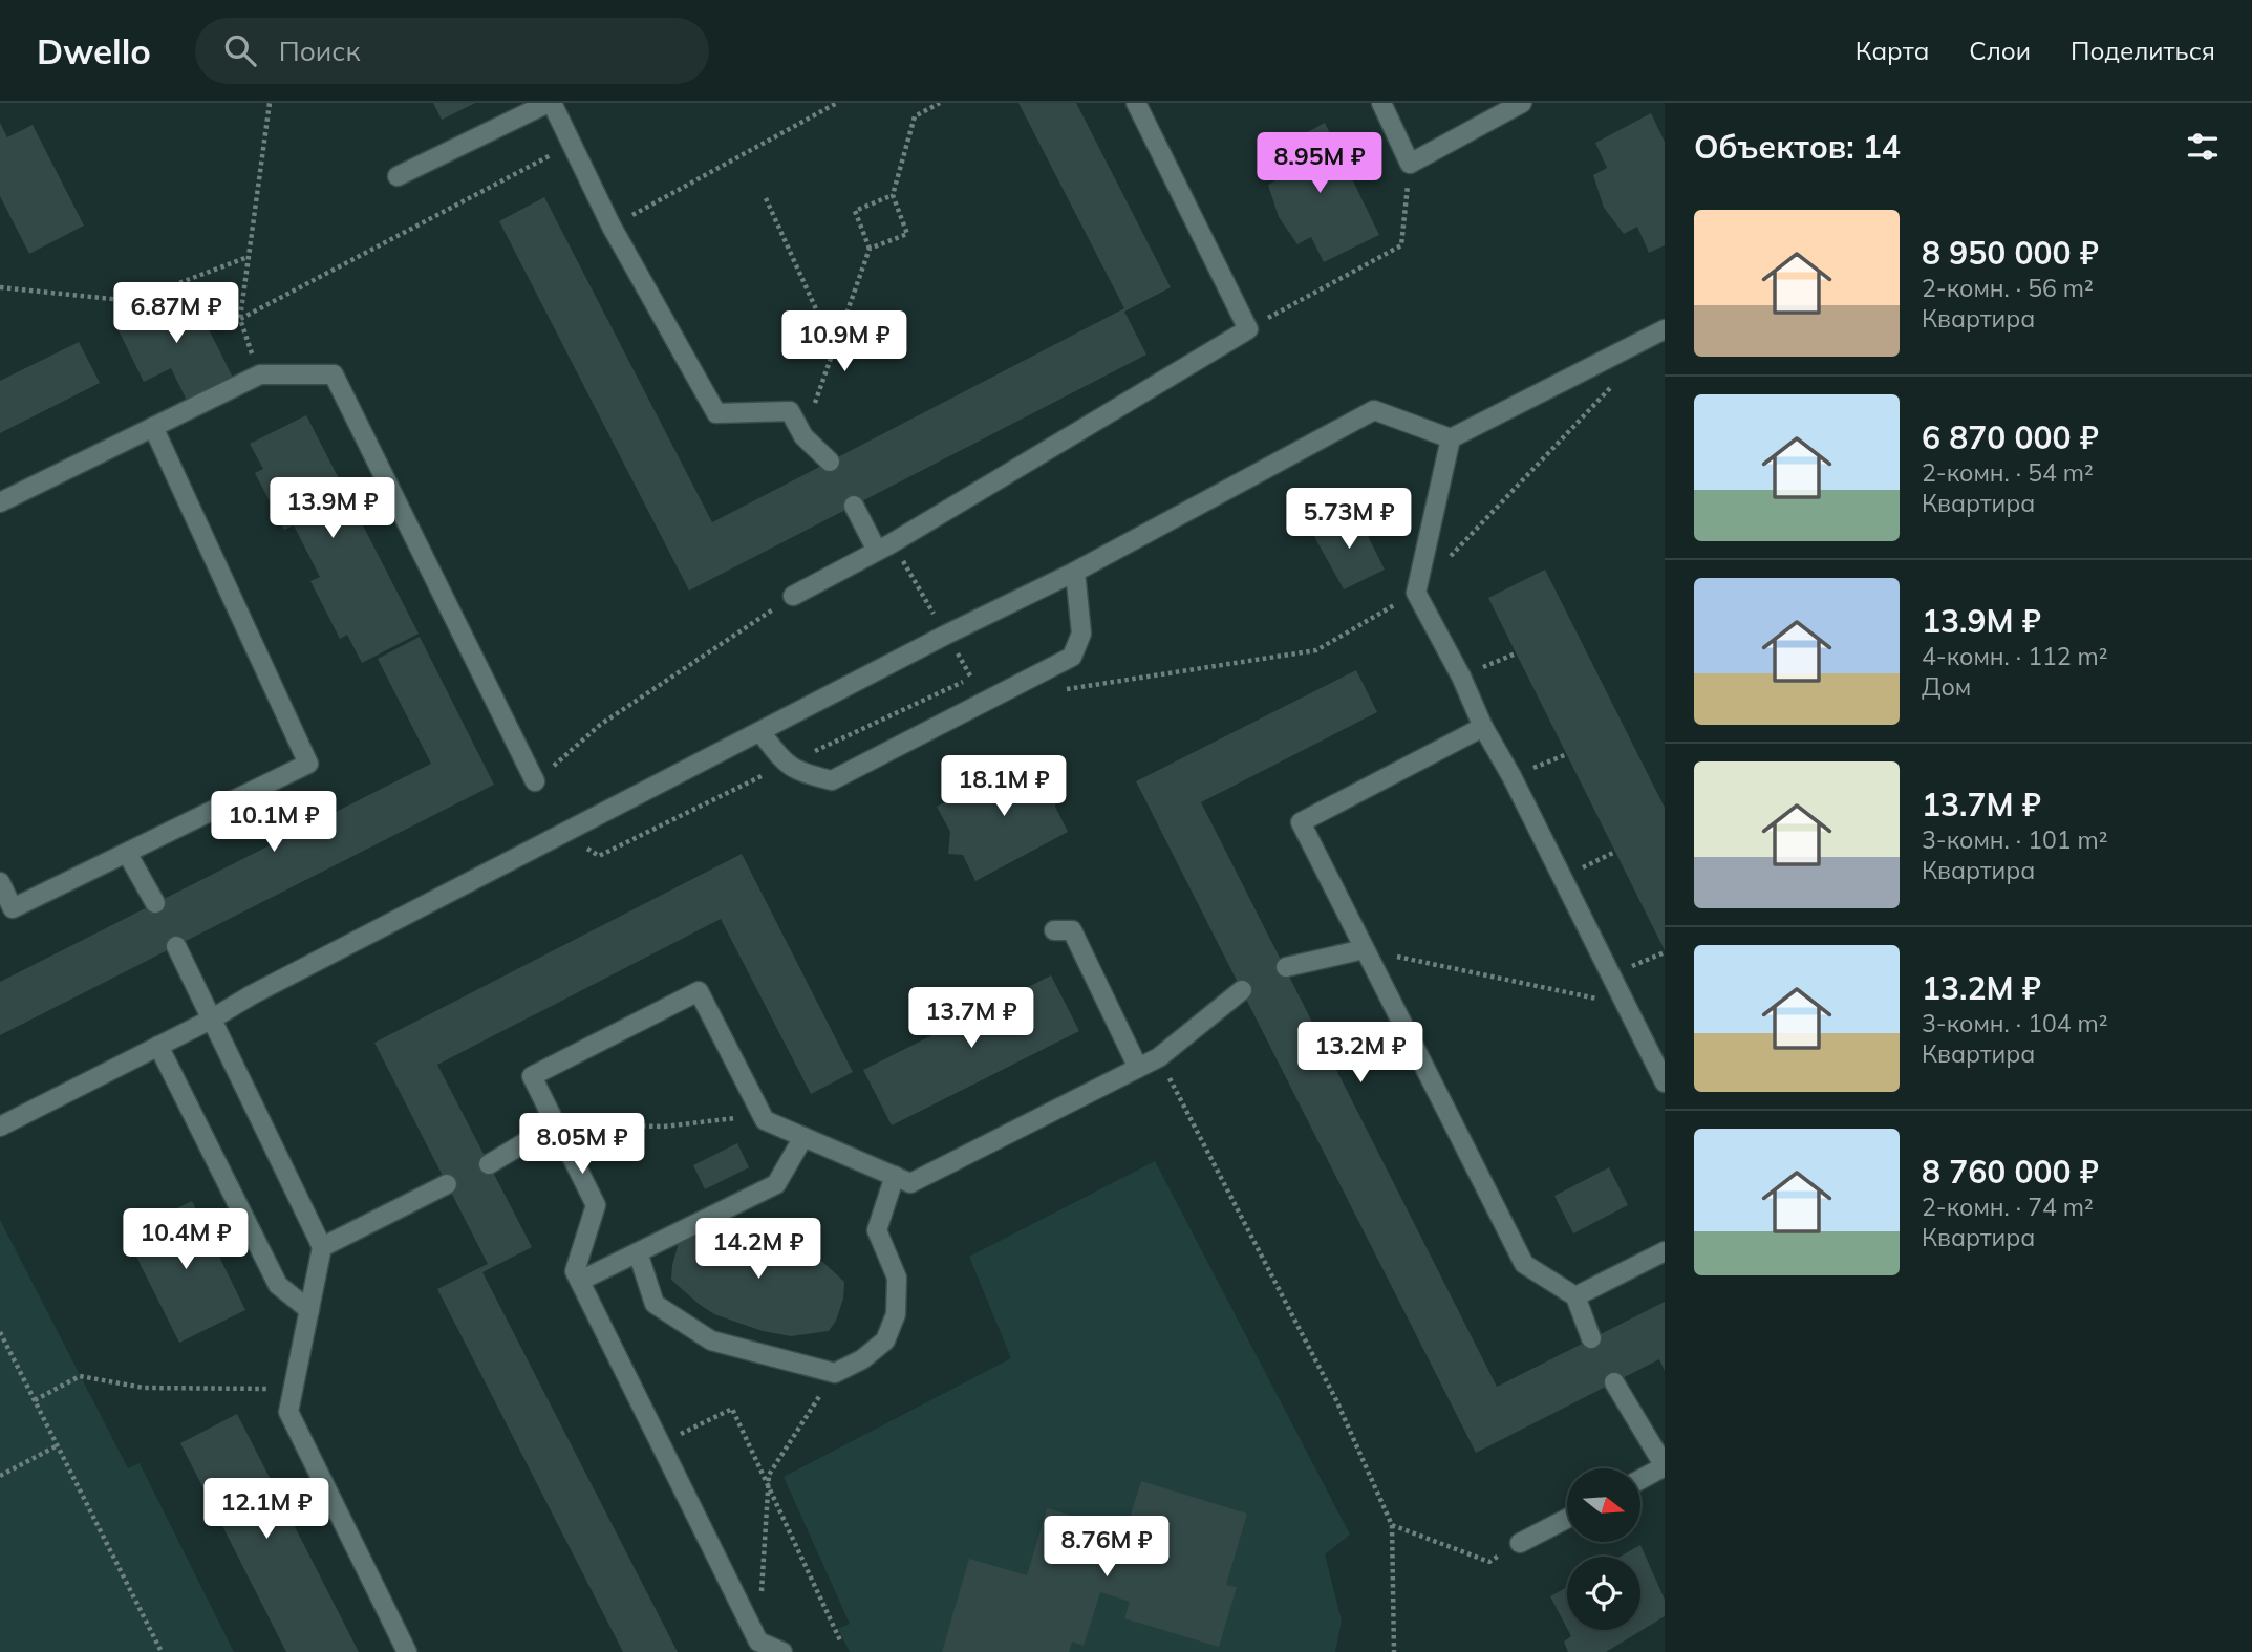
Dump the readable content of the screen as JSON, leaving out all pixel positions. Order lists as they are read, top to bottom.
{
  "north": "right",
  "page": {
    "header": "Dwello",
    "search": "Поиск",
    "nav": ["Карта", "Слои", "Поделиться"],
    "heading": "Объектов: 14",
    "price": [
      "8.95M ₽",
      "6.87M ₽",
      "10.9M ₽",
      "13.9M ₽",
      "5.73M ₽",
      "18.1M ₽",
      "10.1M ₽",
      "13.7M ₽",
      "13.2M ₽",
      "8.05M ₽",
      "10.4M ₽",
      "14.2M ₽",
      "12.1M ₽",
      "8.76M ₽"
    ],
    "list": [
      {
        "name": "8 950 000 ₽",
        "note": "2-комн. · 56 m² · Квартира"
      },
      {
        "name": "6 870 000 ₽",
        "note": "2-комн. · 54 m² · Квартира"
      },
      {
        "name": "13.9M ₽",
        "note": "4-комн. · 112 m² · Дом"
      },
      {
        "name": "13.7M ₽",
        "note": "3-комн. · 101 m² · Квартира"
      },
      {
        "name": "13.2M ₽",
        "note": "3-комн. · 104 m² · Квартира"
      },
      {
        "name": "8 760 000 ₽",
        "note": "2-комн. · 74 m² · Квартира"
      }
    ]
  }
}
